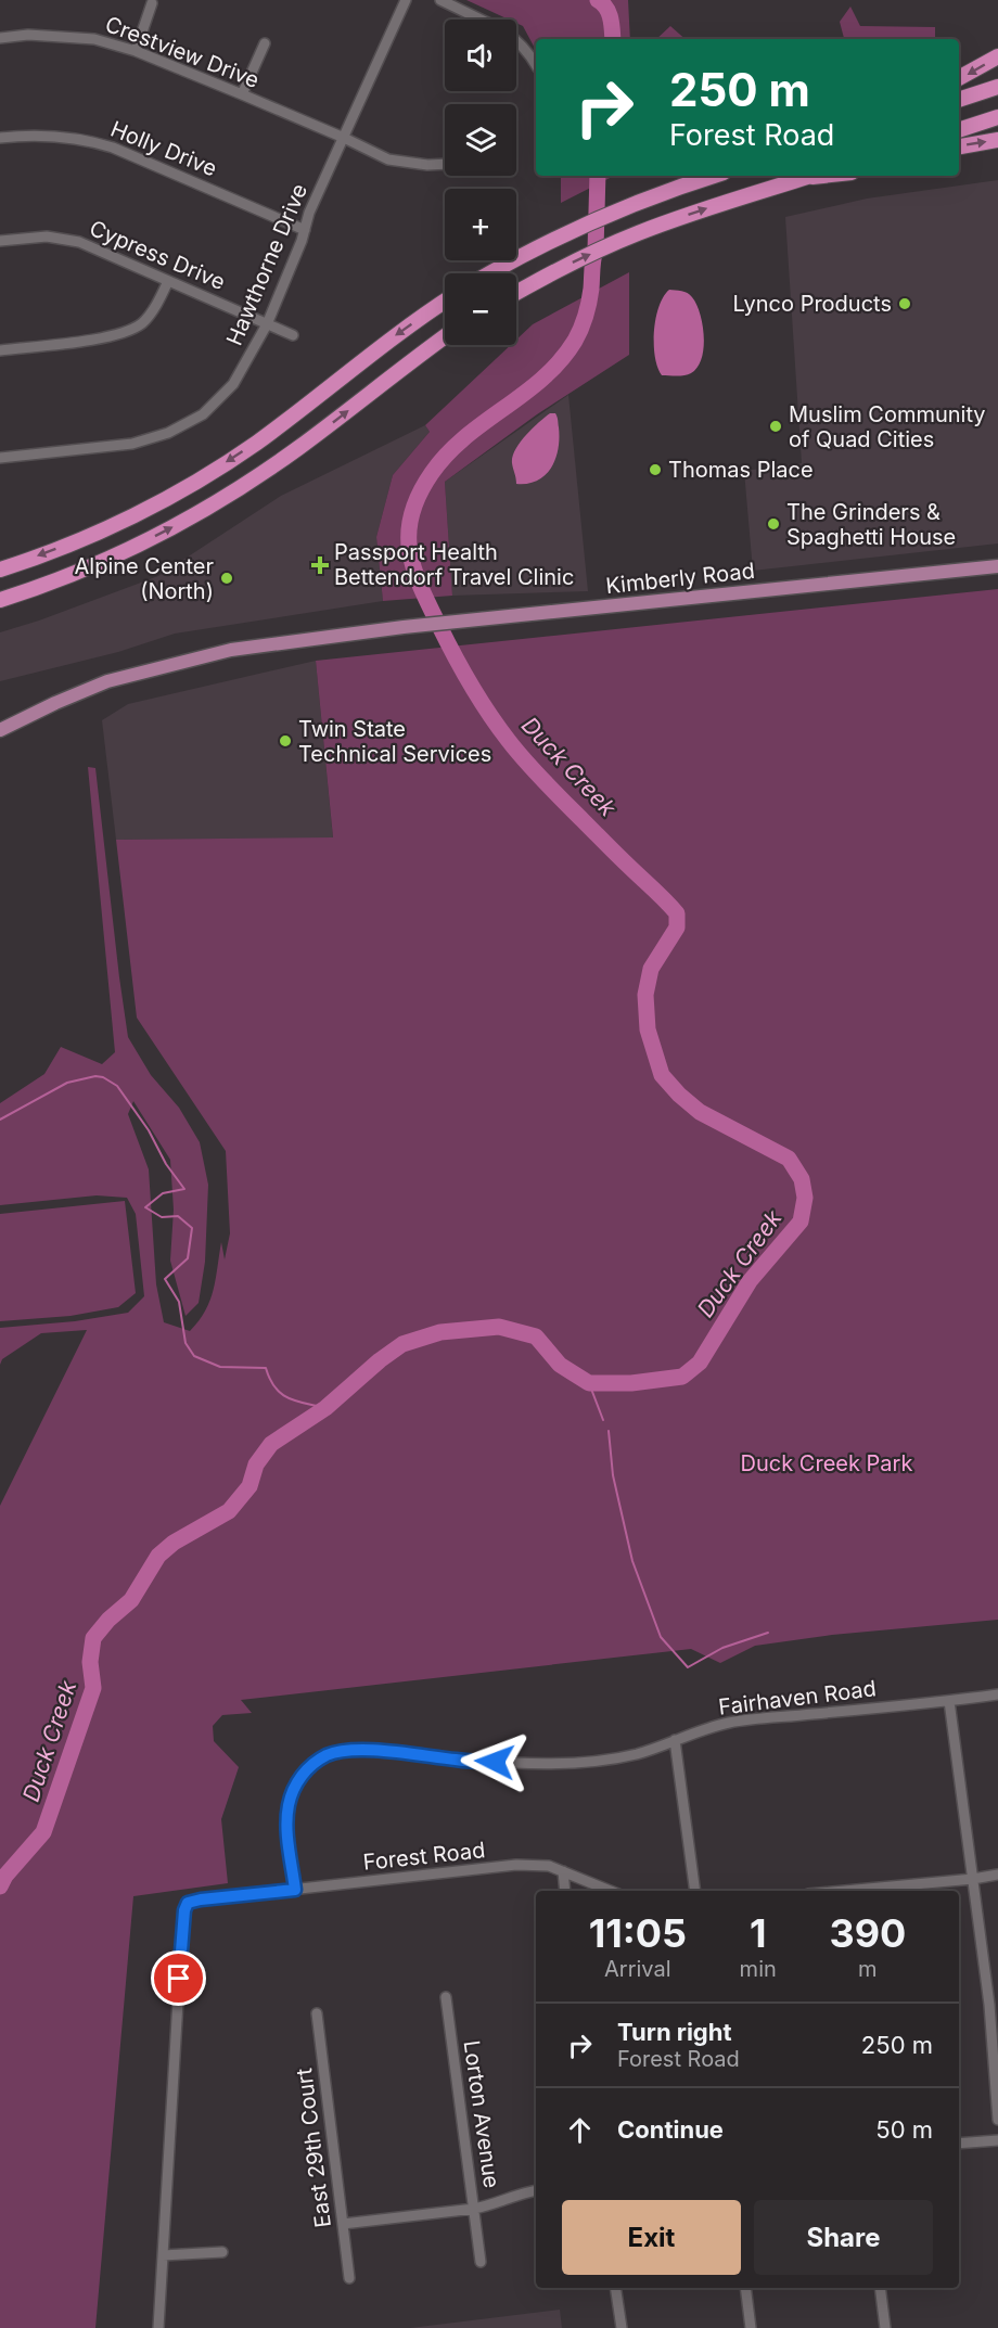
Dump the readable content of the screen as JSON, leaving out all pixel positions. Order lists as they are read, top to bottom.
{
  "streets": {
    "main road": ["Kimberly Road"],
    "street": [
      "Crestview Drive",
      "Holly Drive",
      "Cypress Drive",
      "Hawthorne Drive",
      "Fairhaven Road",
      "Forest Road",
      "Lorton Avenue",
      "East 29th Court"
    ]
  },
  "crossings": [
    ["Crestview Drive", "Hawthorne Drive"],
    ["Holly Drive", "Hawthorne Drive"],
    ["Cypress Drive", "Hawthorne Drive"],
    ["Fairhaven Road", "Forest Road"]
  ],
  "water": ["Duck Creek"],
  "parks": ["Duck Creek Park"],
  "places": {
    "other": [
      "Lynco Products",
      "Muslim Community of Quad Cities",
      "Thomas Place",
      "The Grinders & Spaghetti House",
      "Alpine Center (North)",
      "Twin State Technical Services"
    ],
    "health": ["Passport Health Bettendorf Travel Clinic"]
  },
  "page": {
    "map_buttons": ["+", "−"],
    "turn": ["250 m", "Forest Road"],
    "eta": [
      "11:05",
      "Arrival",
      "1",
      "min",
      "390",
      "m"
    ],
    "list": [
      {
        "name": "Turn right",
        "note": "Forest Road",
        "value": "250 m"
      },
      {
        "name": "Continue",
        "value": "50 m"
      }
    ],
    "buttons": ["Exit", "Share"]
  }
}
